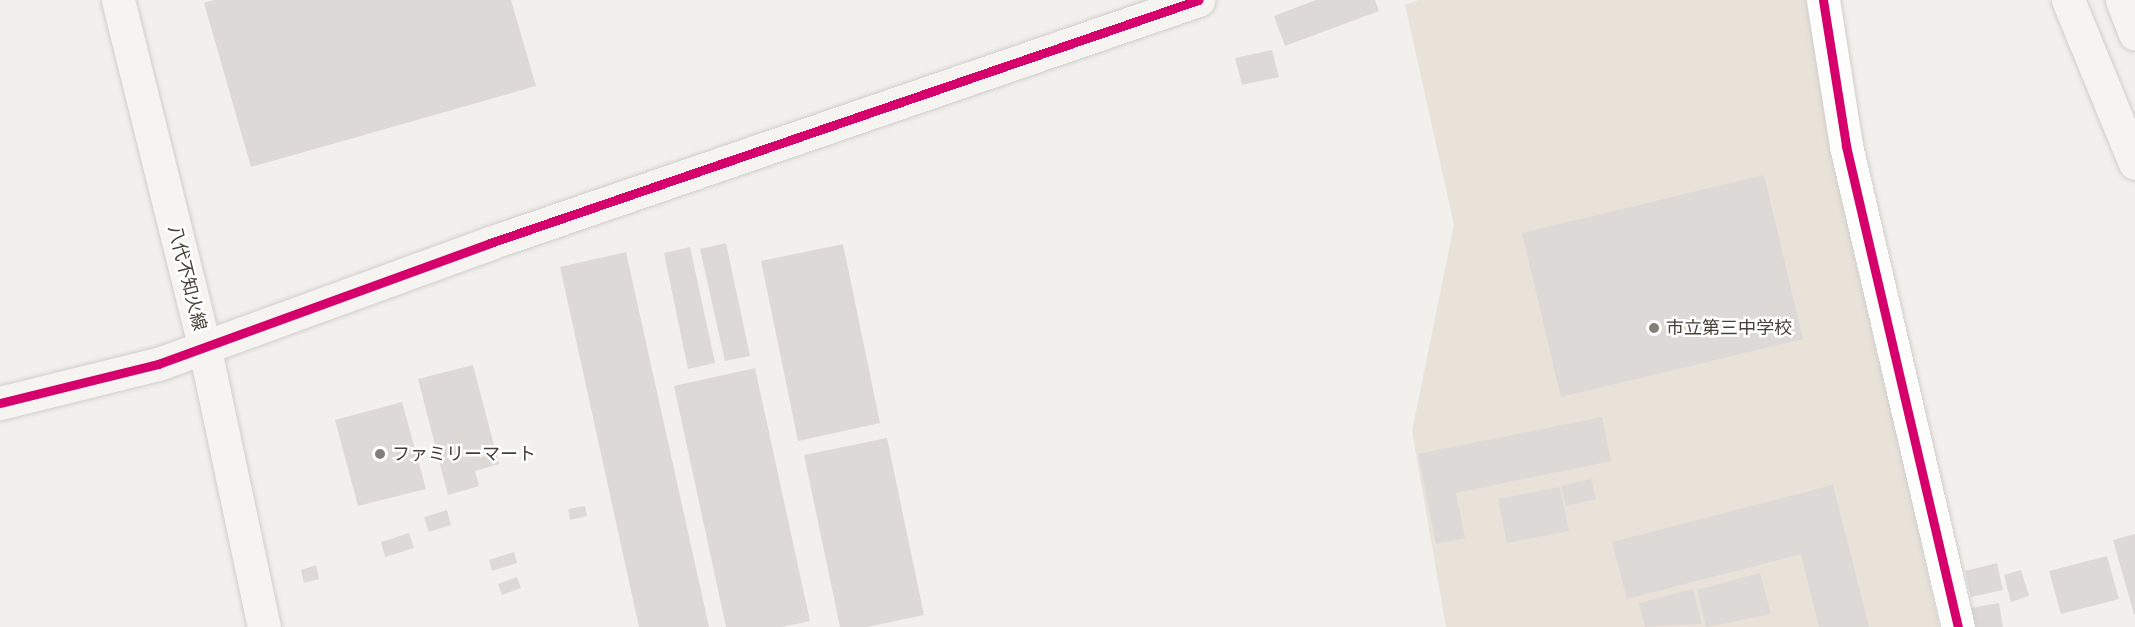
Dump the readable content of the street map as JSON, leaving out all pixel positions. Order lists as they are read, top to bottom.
{
  "streets": {
    "street": ["八代不知火線"]
  },
  "places": ["市立第三中学校", "ファミリーマート"]
}
